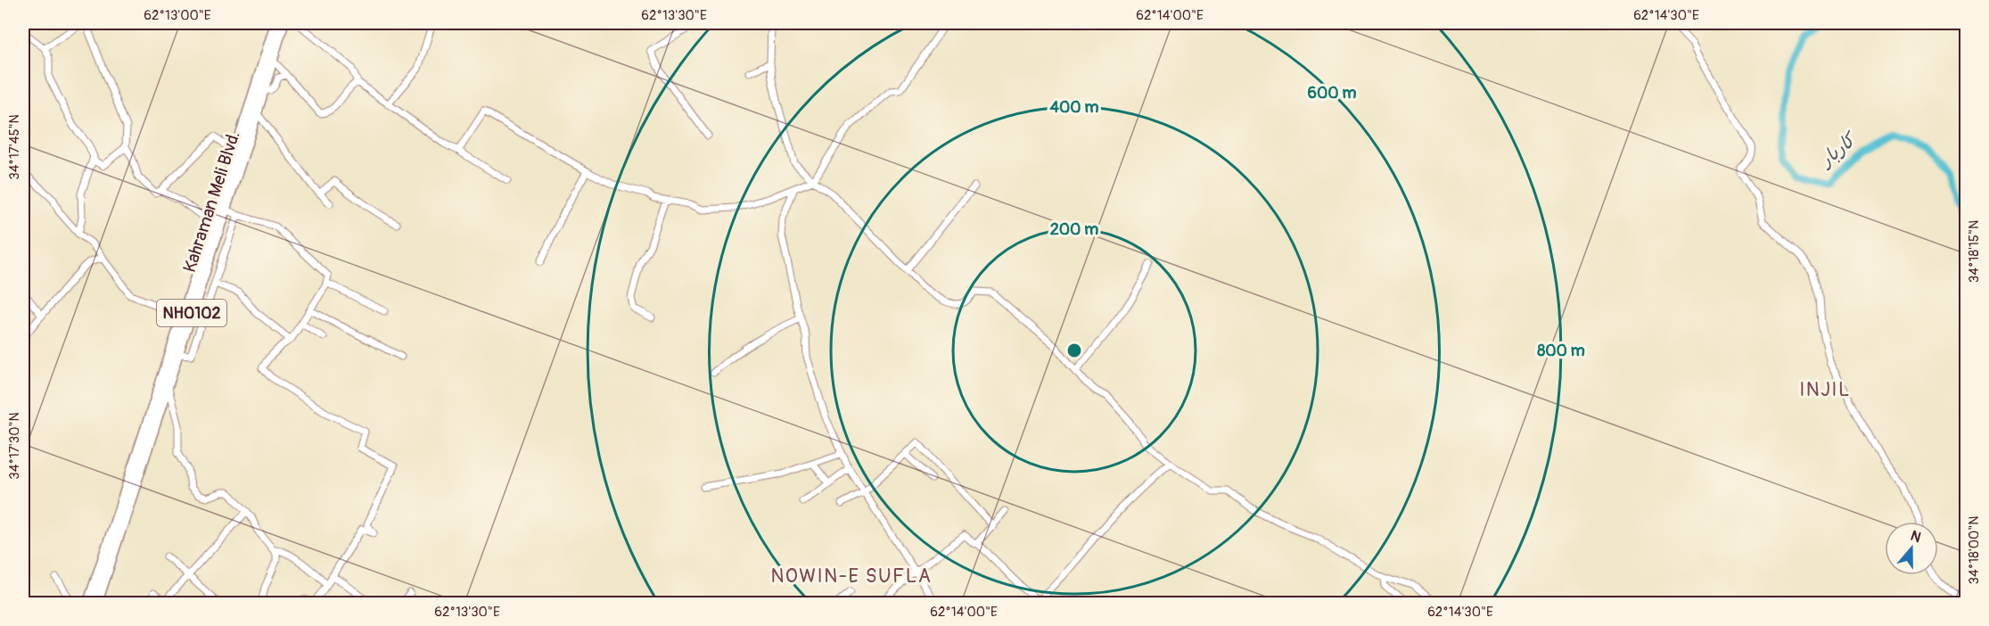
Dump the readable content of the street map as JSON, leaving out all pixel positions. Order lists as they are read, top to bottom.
{
  "streets": {
    "highway": ["Kahraman Meli Blvd.", "NH0102"]
  },
  "districts": ["INJIL", "NOWIN-E SUFLA"],
  "water": ["کاربار"],
  "north": "top",
  "coordinates": [
    "62°13'00\"E",
    "62°13'30\"E",
    "62°14'00\"E",
    "62°14'30\"E",
    "34°17'45\"N",
    "34°18'15\"N",
    "34°17'30\"N",
    "34°18'00\"N"
  ],
  "rings": [
    "600 m",
    "400 m",
    "200 m",
    "800 m"
  ]
}
